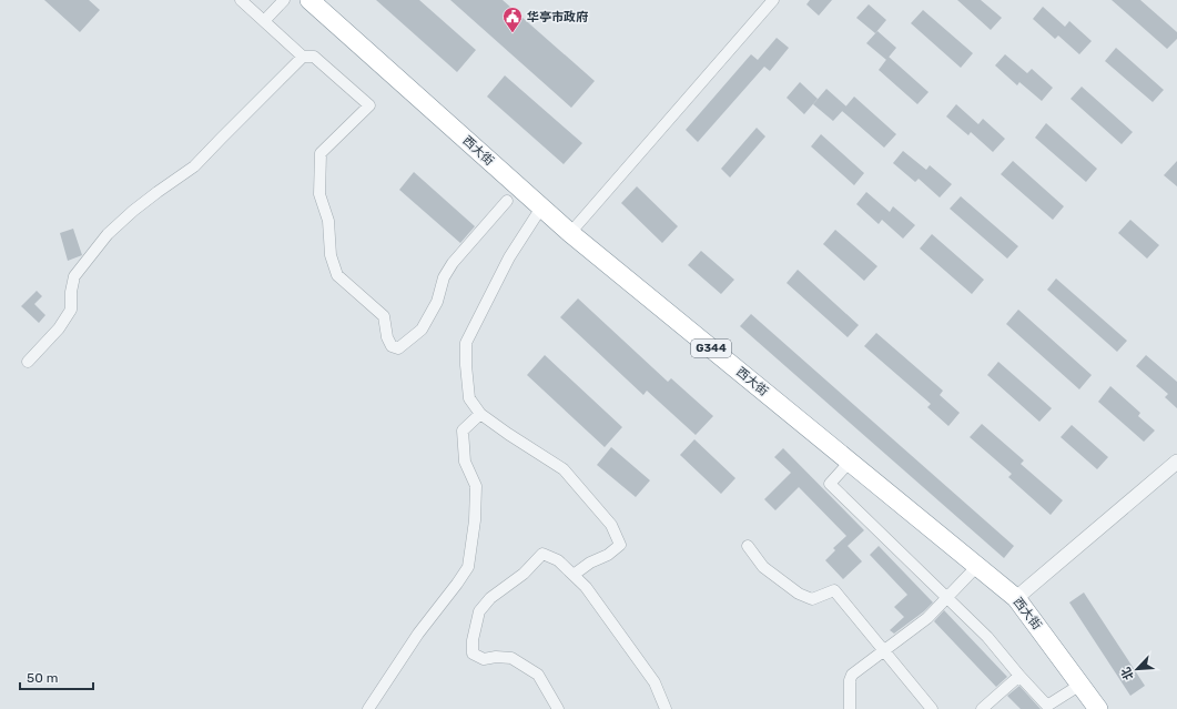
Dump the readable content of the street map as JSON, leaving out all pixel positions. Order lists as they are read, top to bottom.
{
  "streets": {
    "highway": ["西大街", "G344"]
  },
  "places": {
    "public building": ["华亭市政府"]
  },
  "scale_bar": "50 m",
  "north": "bottom left"
}
